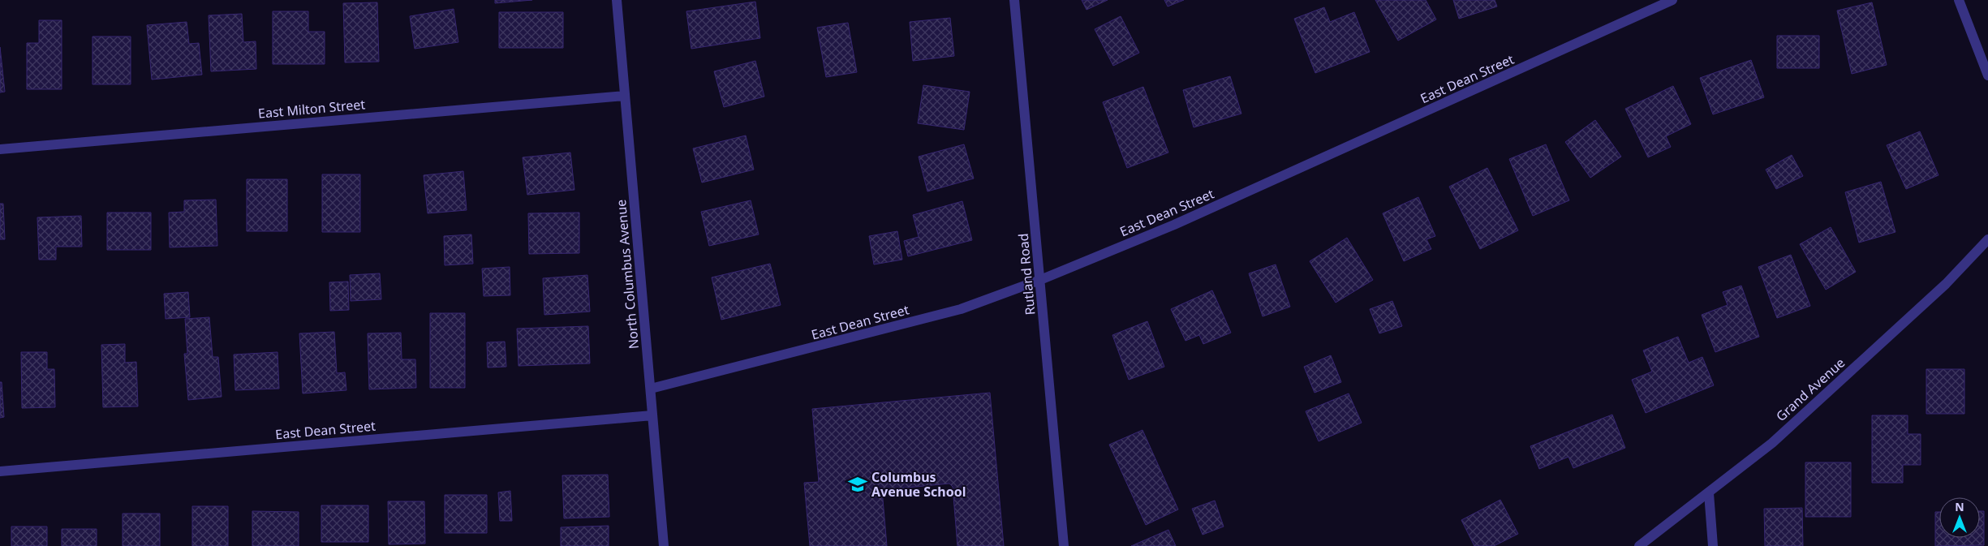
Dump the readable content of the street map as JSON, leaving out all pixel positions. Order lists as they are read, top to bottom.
{
  "streets": {
    "street": [
      "East Dean Street",
      "East Milton Street",
      "North Columbus Avenue",
      "Rutland Road",
      "Grand Avenue"
    ]
  },
  "crossings": [
    ["East Dean Street", "North Columbus Avenue"],
    ["East Dean Street", "Rutland Road"],
    ["East Milton Street", "North Columbus Avenue"]
  ],
  "places": {
    "school or university": ["Columbus Avenue School"]
  },
  "north": "top"
}
